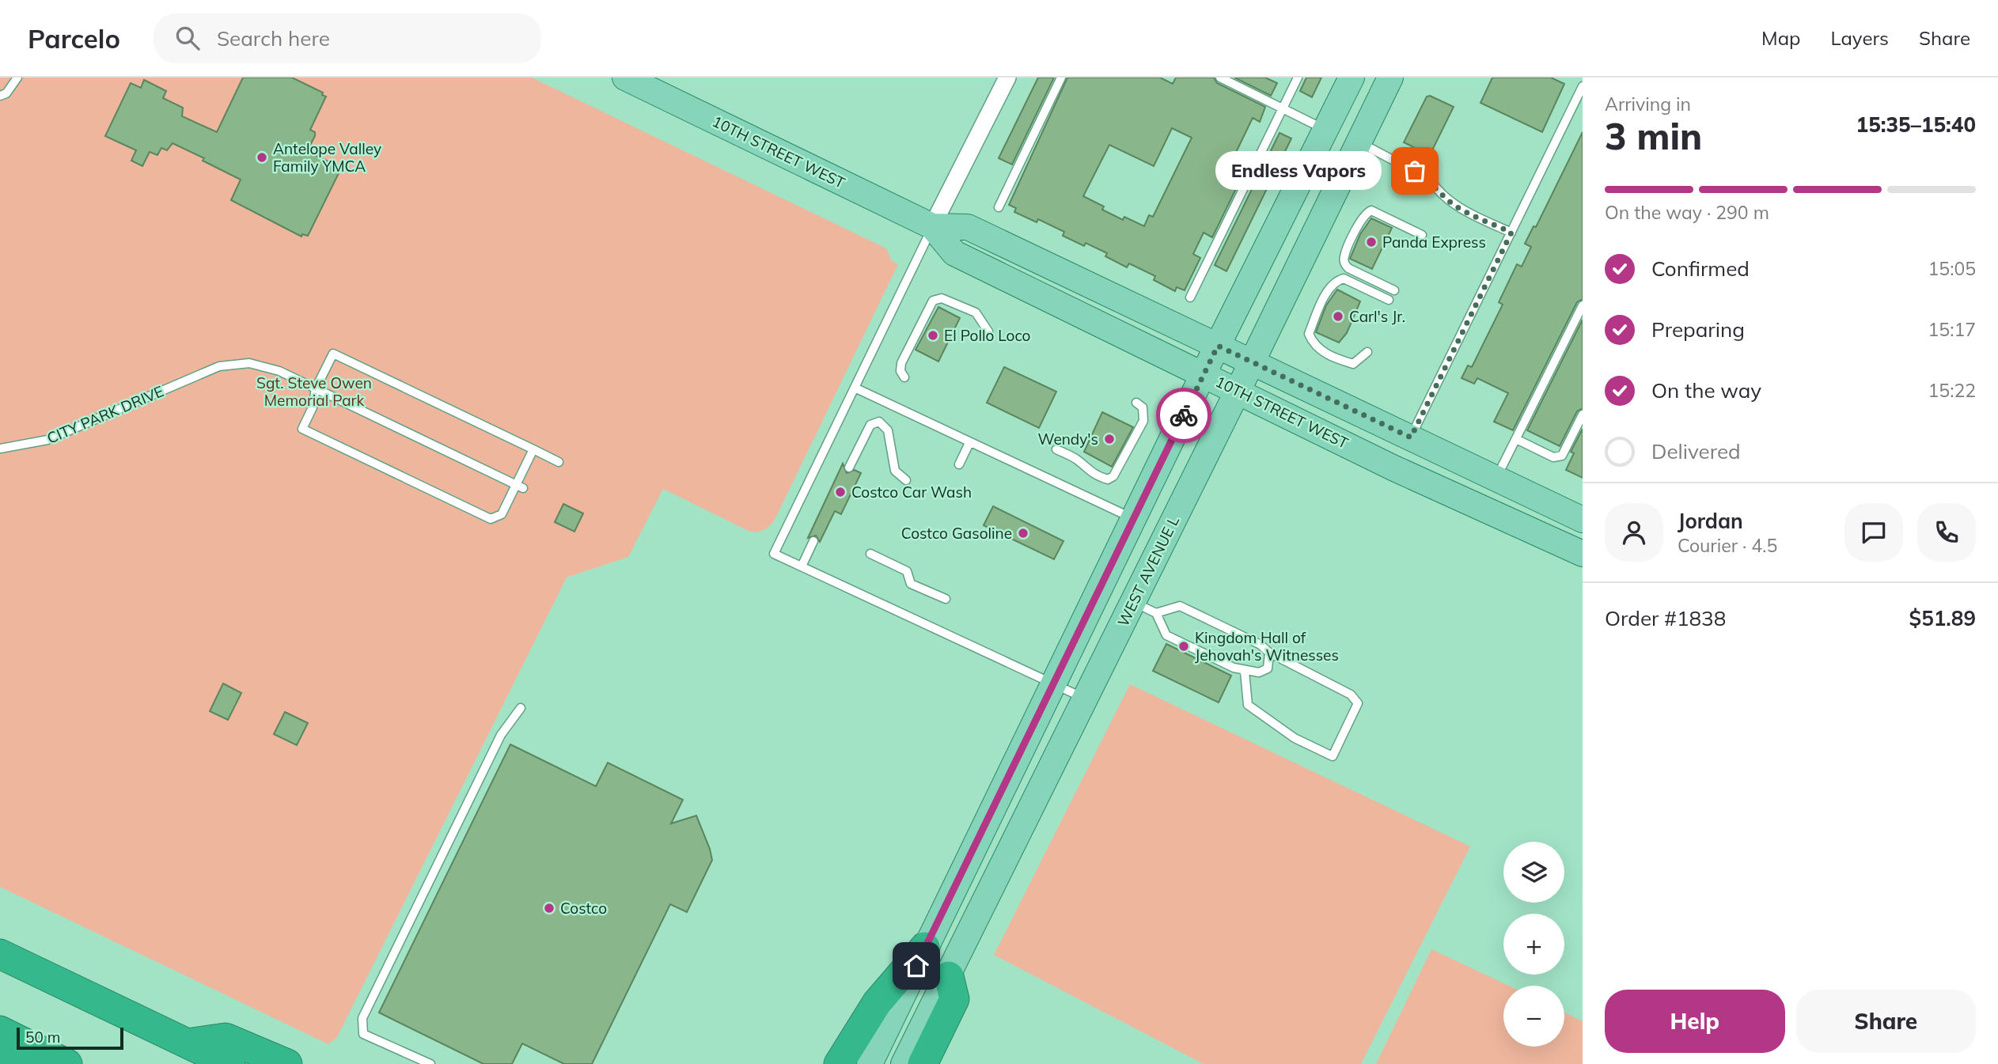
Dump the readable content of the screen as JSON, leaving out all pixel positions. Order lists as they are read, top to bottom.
{
  "streets": {
    "main road": ["10TH STREET WEST", "WEST AVENUE L"],
    "lane": ["CITY PARK DRIVE"]
  },
  "crossings": [
    ["10TH STREET WEST", "WEST AVENUE L"]
  ],
  "parks": ["Sgt. Steve Owen Memorial Park"],
  "places": [
    "Antelope Valley Family YMCA",
    "Endless Vapors",
    "Panda Express",
    "Carl's Jr.",
    "El Pollo Loco",
    "Wendy's",
    "Costco Car Wash",
    "Costco Gasoline",
    "Kingdom Hall of Jehovah's Witnesses",
    "Costco"
  ],
  "scale_bar": "50 m",
  "page": {
    "header": "Parcelo",
    "search": "Search here",
    "nav": ["Map", "Layers", "Share"],
    "heading": ["3 min", "Arriving in", "15:35–15:40"],
    "panel": [
      "Jordan",
      "Courier · 4.5",
      "Order #1838",
      "$51.89"
    ],
    "bubble": "Endless Vapors",
    "bar": "On the way · 290 m",
    "list": [
      ["Confirmed", "15:05"],
      ["Preparing", "15:17"],
      ["On the way", "15:22"],
      "Delivered"
    ],
    "map_buttons": ["+", "−"],
    "buttons": ["Help", "Share"],
    "scale": "50 m"
  }
}
